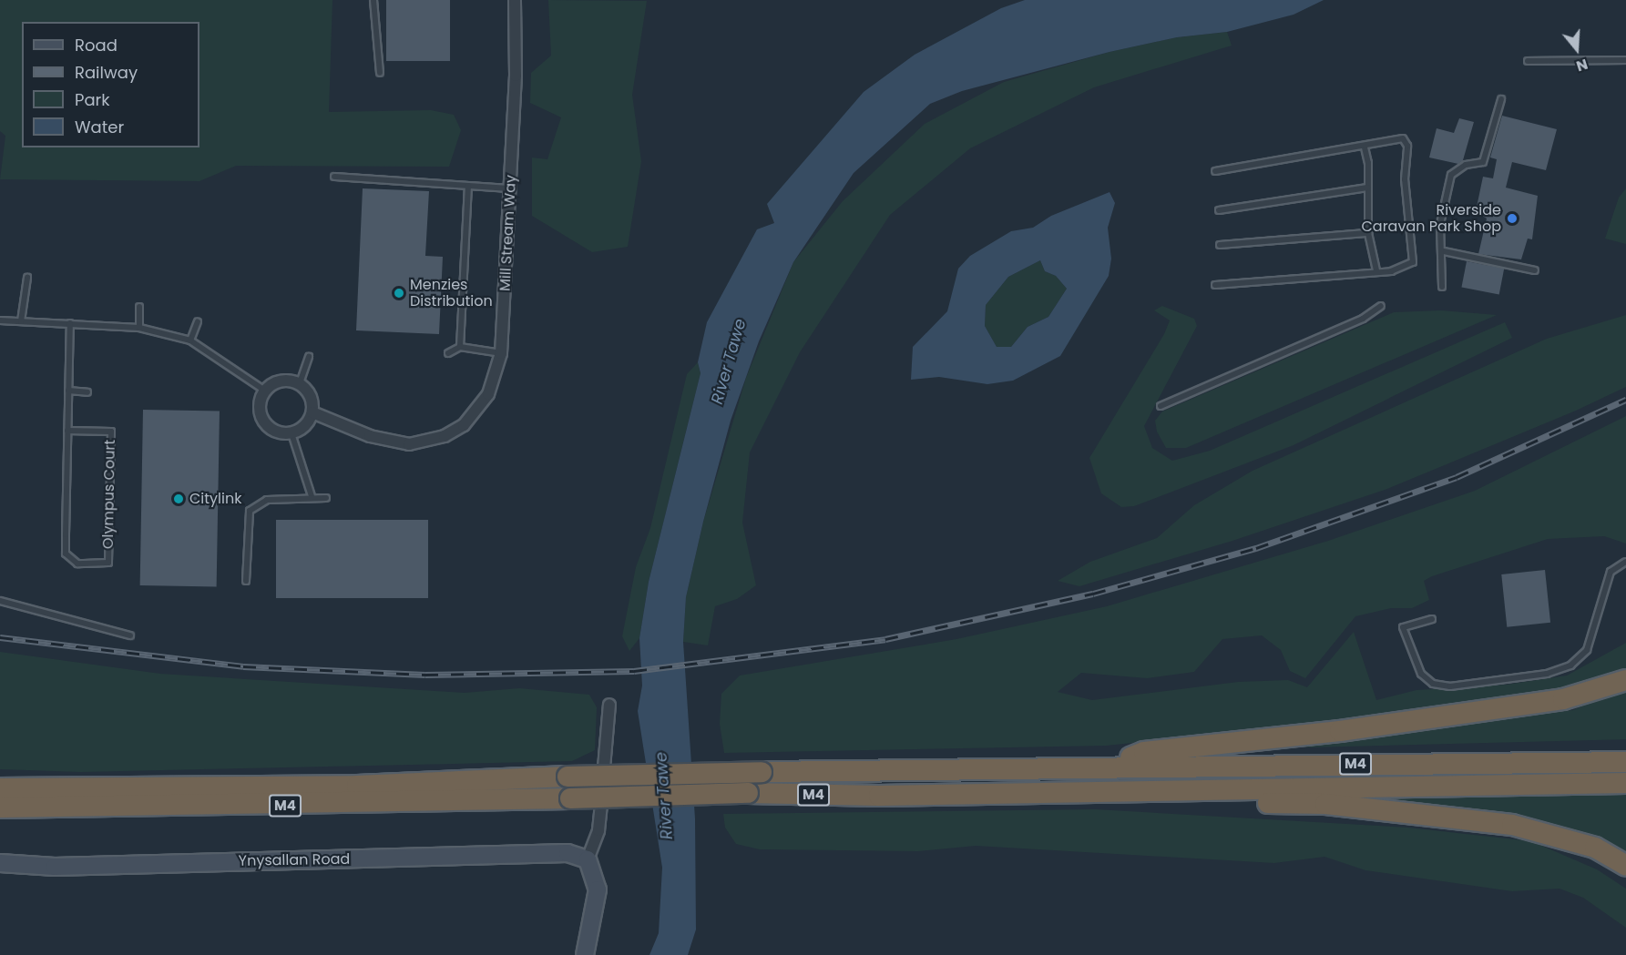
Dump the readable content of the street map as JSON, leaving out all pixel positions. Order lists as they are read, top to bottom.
{
  "streets": {
    "highway": ["M4"],
    "street": ["Mill Stream Way", "Ynysallan Road"],
    "lane": ["Olympus Court"]
  },
  "water": ["River Tawe"],
  "places": ["Riverside Caravan Park Shop", "Menzies Distribution", "Citylink"],
  "legend": [
    "Road",
    "Railway",
    "Park",
    "Water"
  ],
  "north": "bottom"
}
